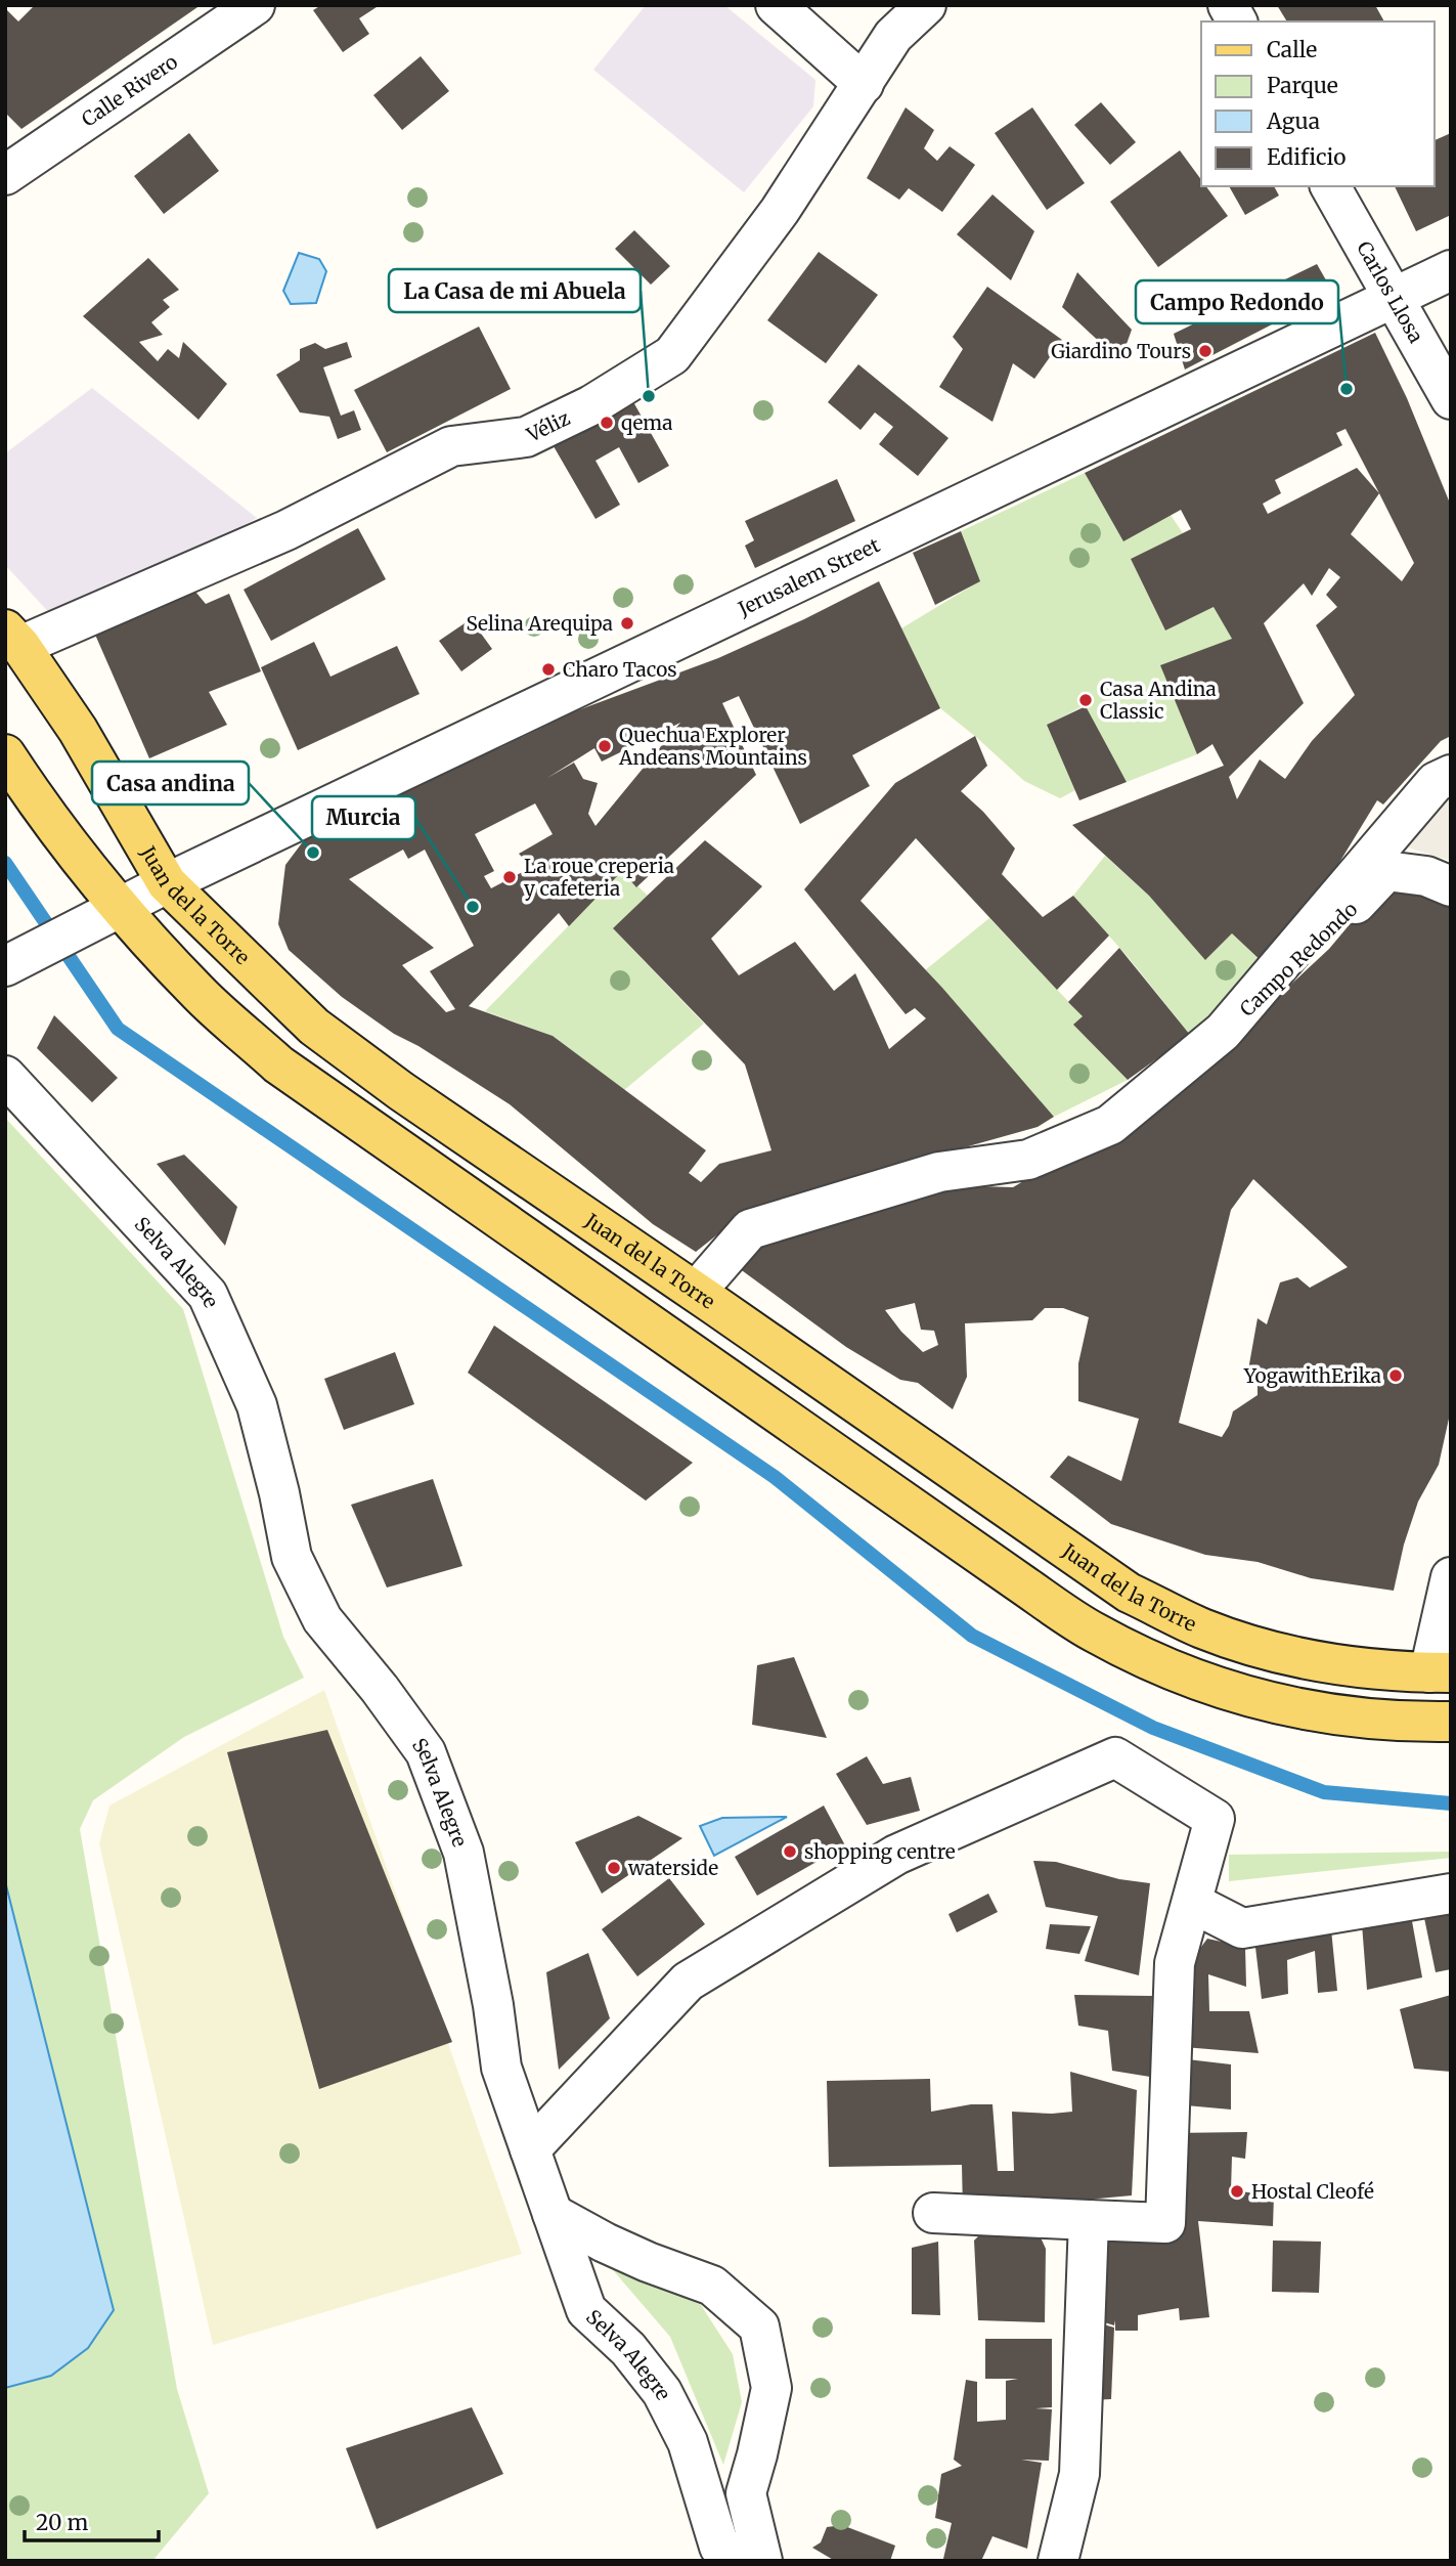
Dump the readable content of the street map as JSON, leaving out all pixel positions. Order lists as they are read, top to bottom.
{
  "streets": {
    "main road": ["Juan del la Torre"],
    "street": [
      "Calle Rivero",
      "Carlos Llosa",
      "Véliz",
      "Jerusalem Street",
      "Campo Redondo",
      "Selva Alegre"
    ]
  },
  "crossings": [
    ["Carlos Llosa", "Jerusalem Street"],
    ["Véliz", "Juan del la Torre"],
    ["Jerusalem Street", "Juan del la Torre"]
  ],
  "places": [
    "Giardino Tours",
    "Campo Redondo",
    "La Casa de mi Abuela",
    "qema",
    "Selina Arequipa",
    "Charo Tacos",
    "Casa Andina Classic",
    "Quechua Explorer Andeans Mountains",
    "Casa andina",
    "La roue creperia y cafeteria",
    "Murcia",
    "YogawithErika",
    "shopping centre",
    "waterside",
    "Hostal Cleofé"
  ],
  "legend": [
    "Calle",
    "Parque",
    "Agua",
    "Edificio"
  ],
  "scale_bar": "20 m"
}
